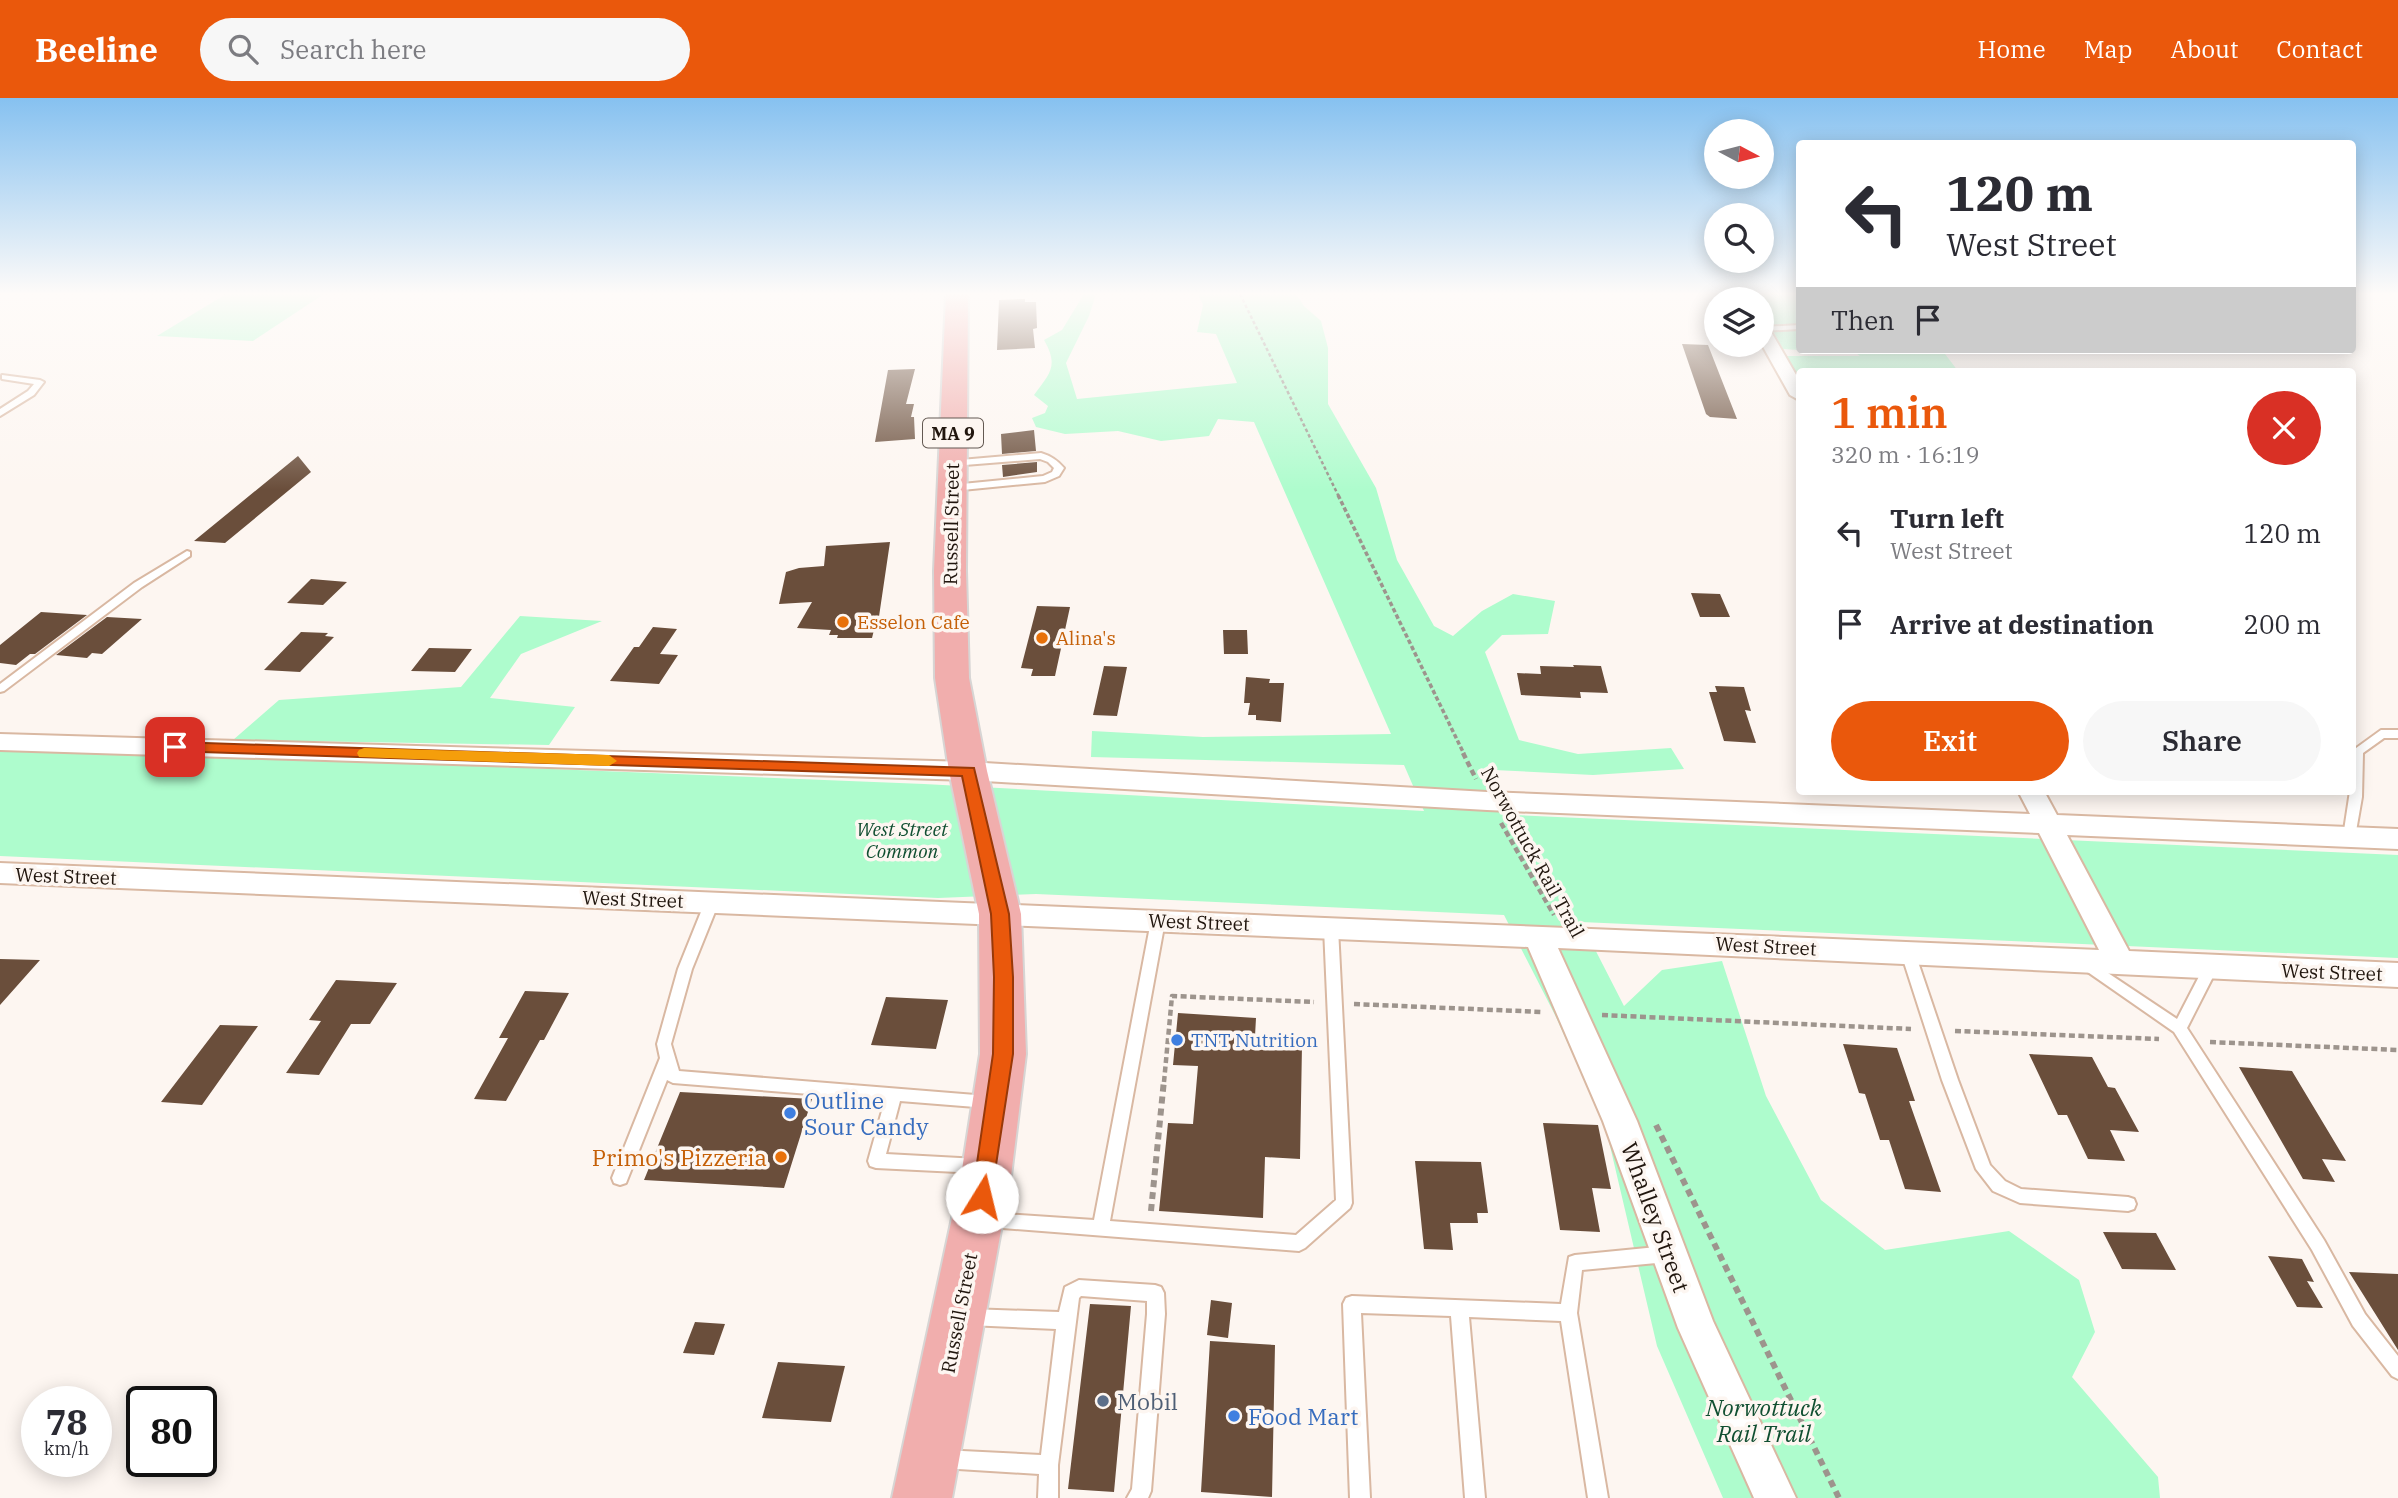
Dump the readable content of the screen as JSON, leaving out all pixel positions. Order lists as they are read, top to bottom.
{
  "streets": {
    "highway": ["MA 9", "Russell Street"],
    "street": ["West Street", "Whalley Street"],
    "path": ["Norwottuck Rail Trail"]
  },
  "crossings": [
    ["Russell Street", "West Street"],
    ["Norwottuck Rail Trail", "West Street"],
    ["Norwottuck Rail Trail", "Whalley Street"],
    ["West Street", "Whalley Street"]
  ],
  "parks": ["West Street Common", "Norwottuck Rail Trail"],
  "places": [
    "Esselon Cafe",
    "Alina's",
    "TNT Nutrition",
    "Outline Sour Candy",
    "Primo's Pizzeria",
    "Mobil",
    "Food Mart"
  ],
  "north": "right",
  "page": {
    "header": "Beeline",
    "search": "Search here",
    "nav": [
      "Home",
      "Map",
      "About",
      "Contact"
    ],
    "turn": ["120 m", "West Street"],
    "then": "Then",
    "heading": ["1 min", "320 m · 16:19"],
    "list": [
      {
        "name": "Turn left",
        "note": "West Street",
        "value": "120 m"
      },
      {
        "name": "Arrive at destination",
        "value": "200 m"
      }
    ],
    "buttons": ["Exit", "Share"],
    "speed": "78 km/h",
    "limit": "80"
  }
}
